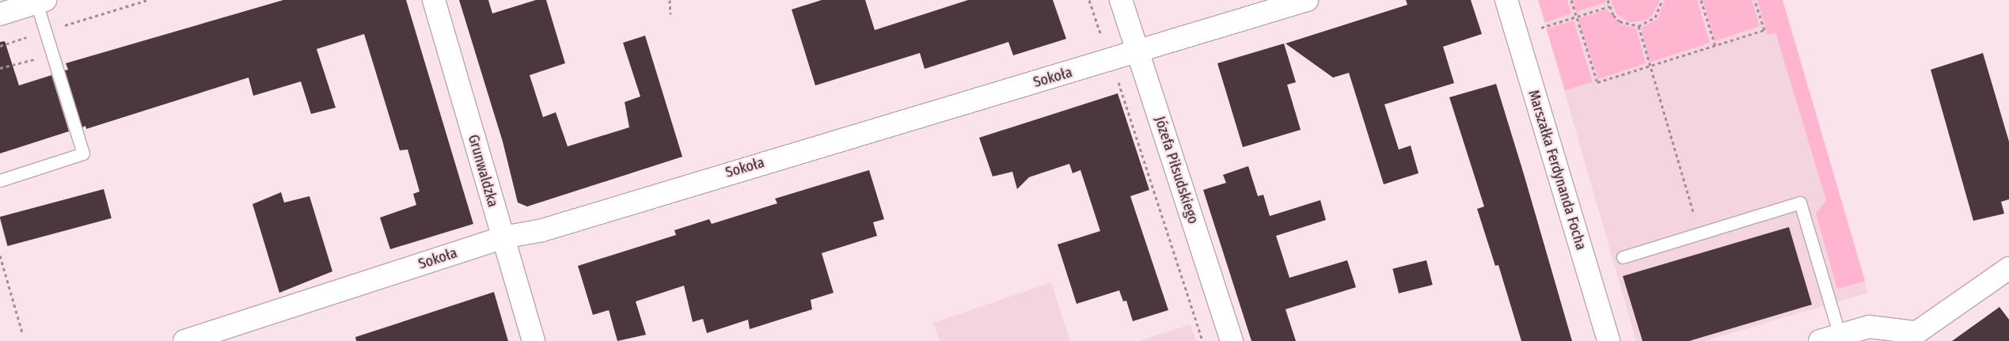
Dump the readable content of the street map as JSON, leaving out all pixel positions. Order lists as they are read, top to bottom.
{
  "streets": {
    "street": [
      "Sokoła",
      "Józefa Piłsudskiego",
      "Marszałka Ferdynanda Focha",
      "Grunwaldzka"
    ]
  },
  "crossings": [
    ["Sokoła", "Józefa Piłsudskiego"],
    ["Sokoła", "Grunwaldzka"]
  ]
}
